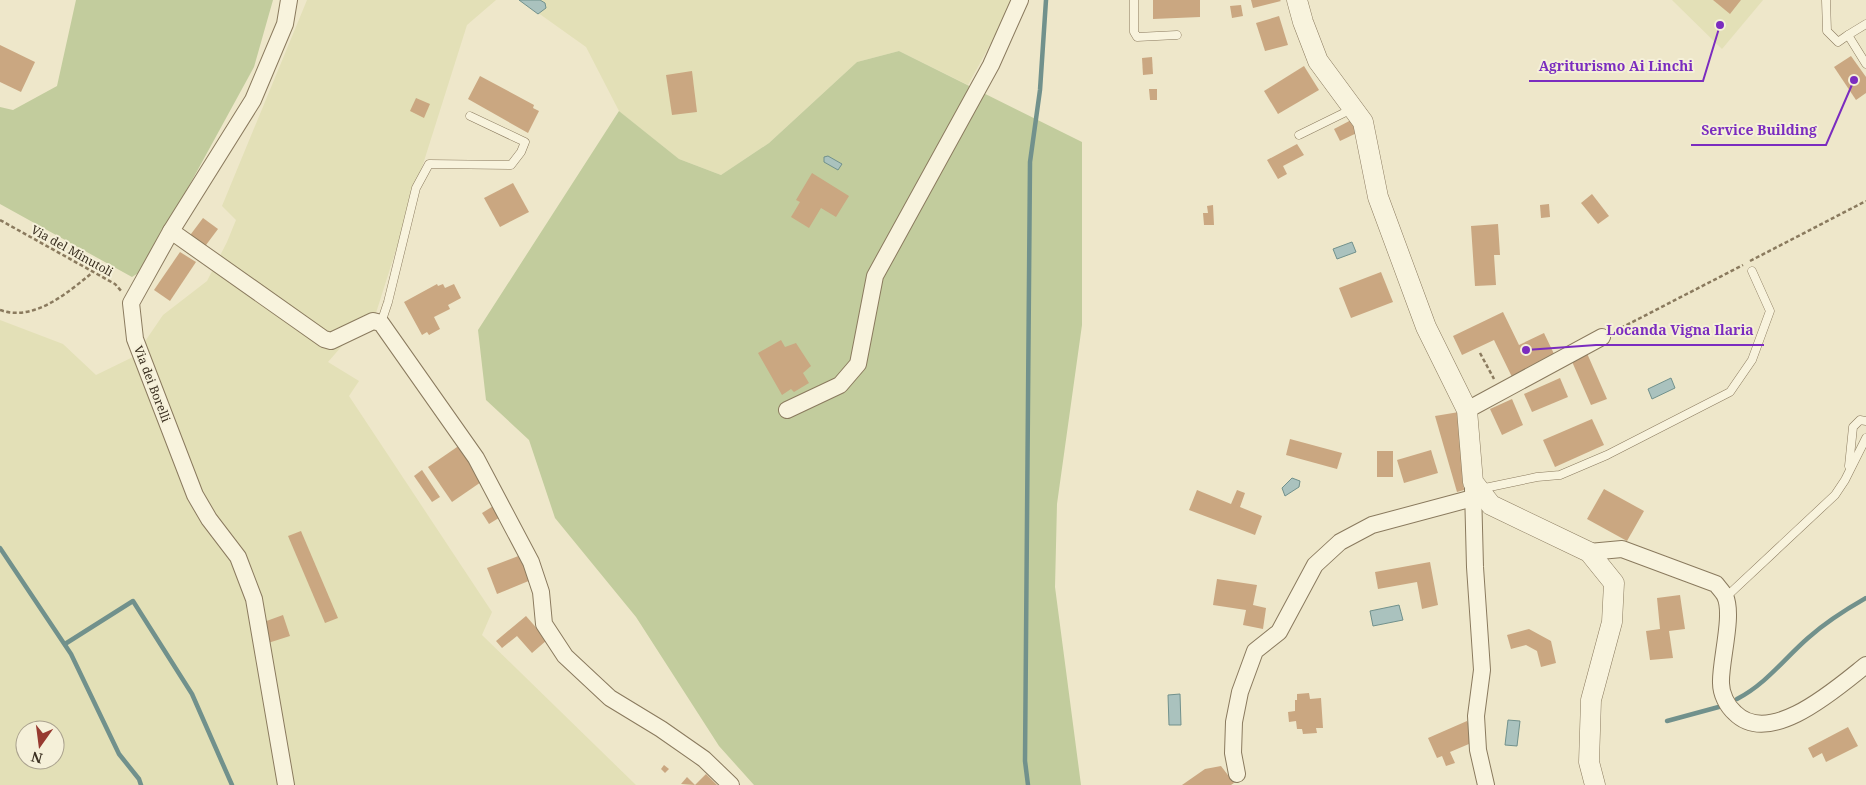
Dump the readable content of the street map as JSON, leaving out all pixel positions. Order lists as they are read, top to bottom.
{
  "streets": {
    "street": ["Via dei Borelli"],
    "path": ["Via del Minutoli"]
  },
  "crossings": [
    ["Via del Minutoli", "Via dei Borelli"]
  ],
  "places": ["Agriturismo Ai Linchi", "Service Building", "Locanda Vigna Ilaria"],
  "north": "bottom"
}
